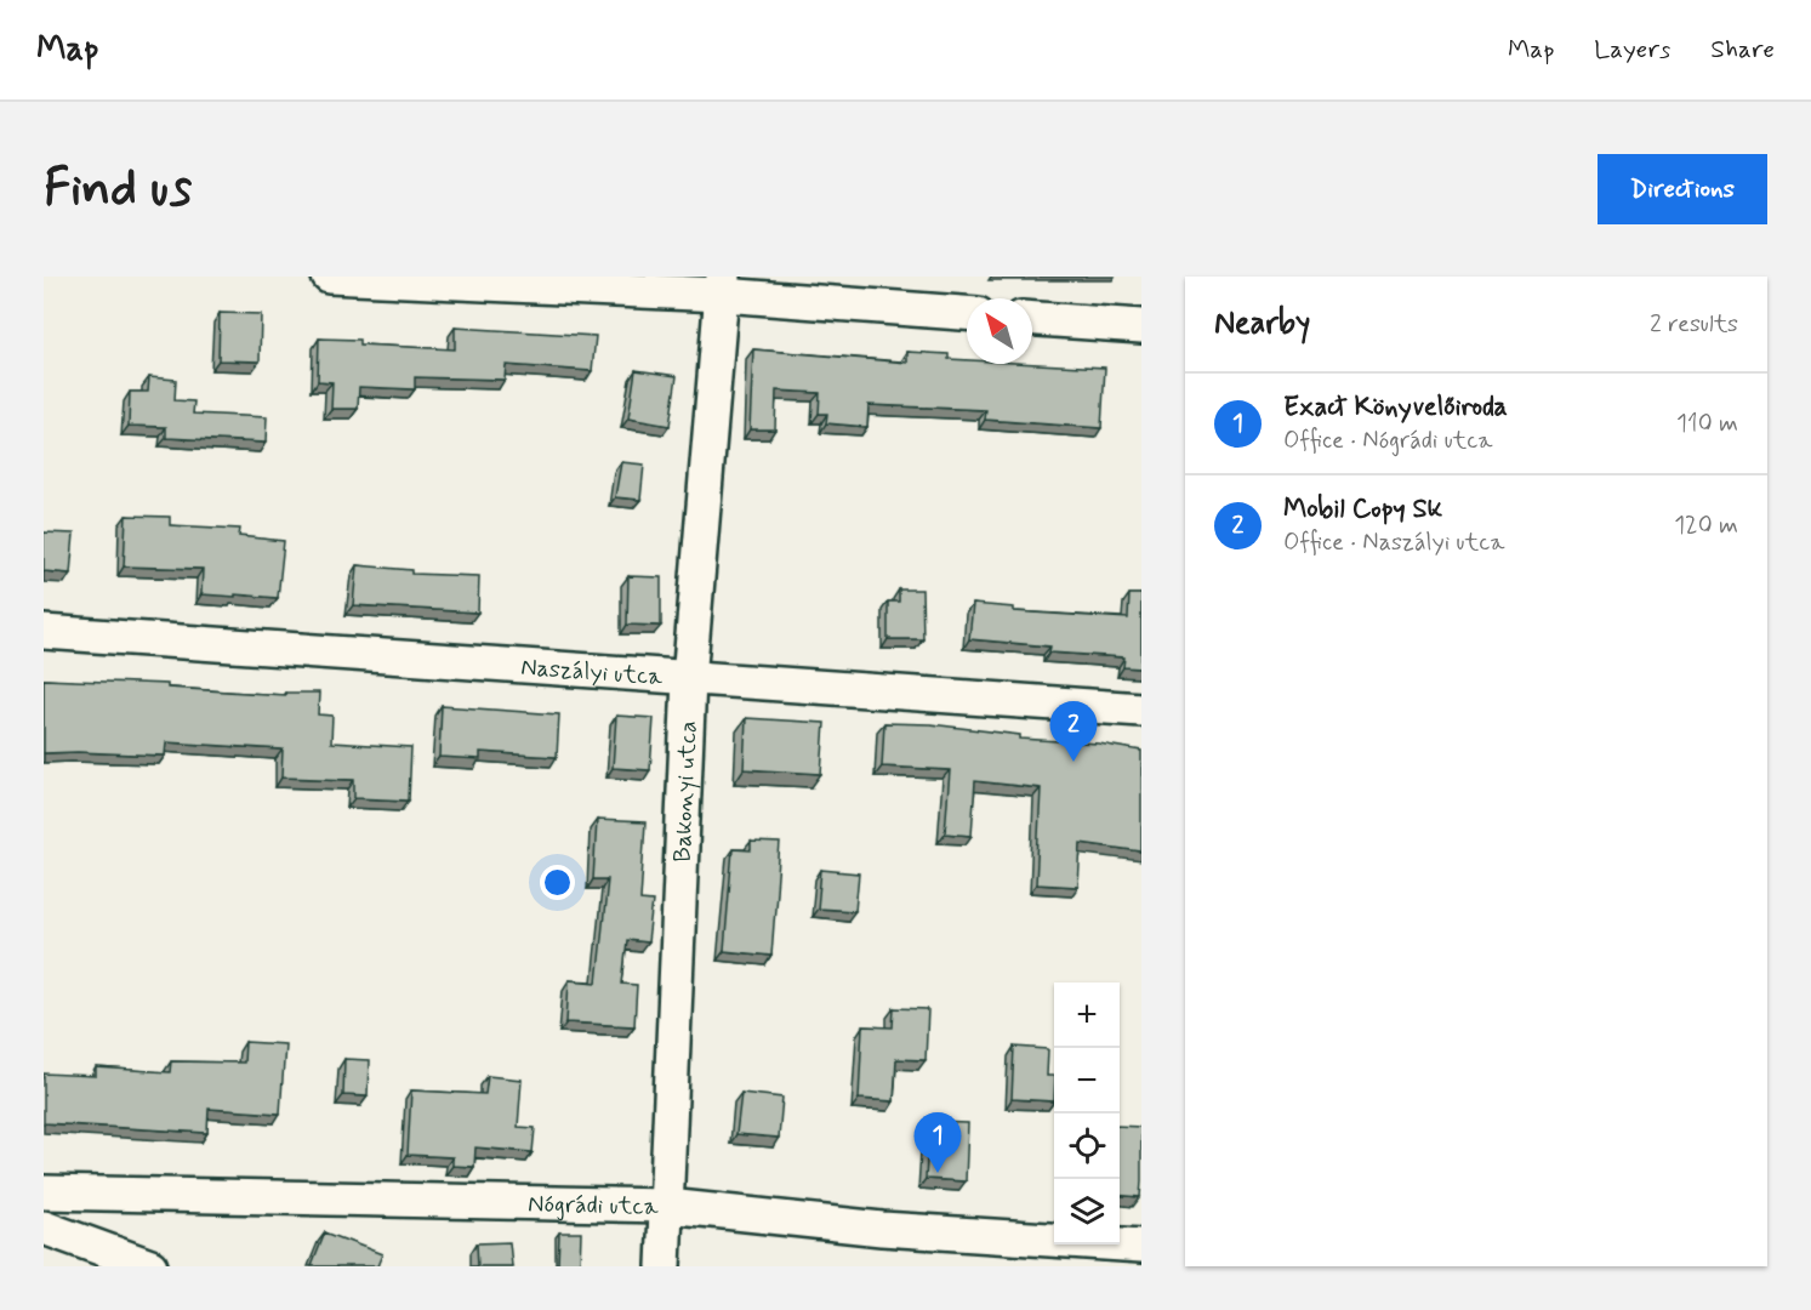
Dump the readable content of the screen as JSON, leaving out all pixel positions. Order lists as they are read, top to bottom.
{
  "streets": {
    "street": ["Naszályi utca", "Bakonyi utca", "Nógrádi utca"]
  },
  "crossings": [
    ["Naszályi utca", "Bakonyi utca"],
    ["Bakonyi utca", "Nógrádi utca"]
  ],
  "north": "top left",
  "page": {
    "header": "Map",
    "nav": ["Map", "Layers", "Share"],
    "buttons": "Directions",
    "title": "Find us",
    "heading": ["Nearby", "2 results"],
    "list": [
      {
        "mark": "1",
        "name": "Exact Könyvelőiroda",
        "note": "Office · Nógrádi utca",
        "value": "110 m"
      },
      {
        "mark": "2",
        "name": "Mobil Copy Sk",
        "note": "Office · Naszályi utca",
        "value": "120 m"
      }
    ],
    "pins": ["2", "1"],
    "map_buttons": ["+", "−"]
  }
}
